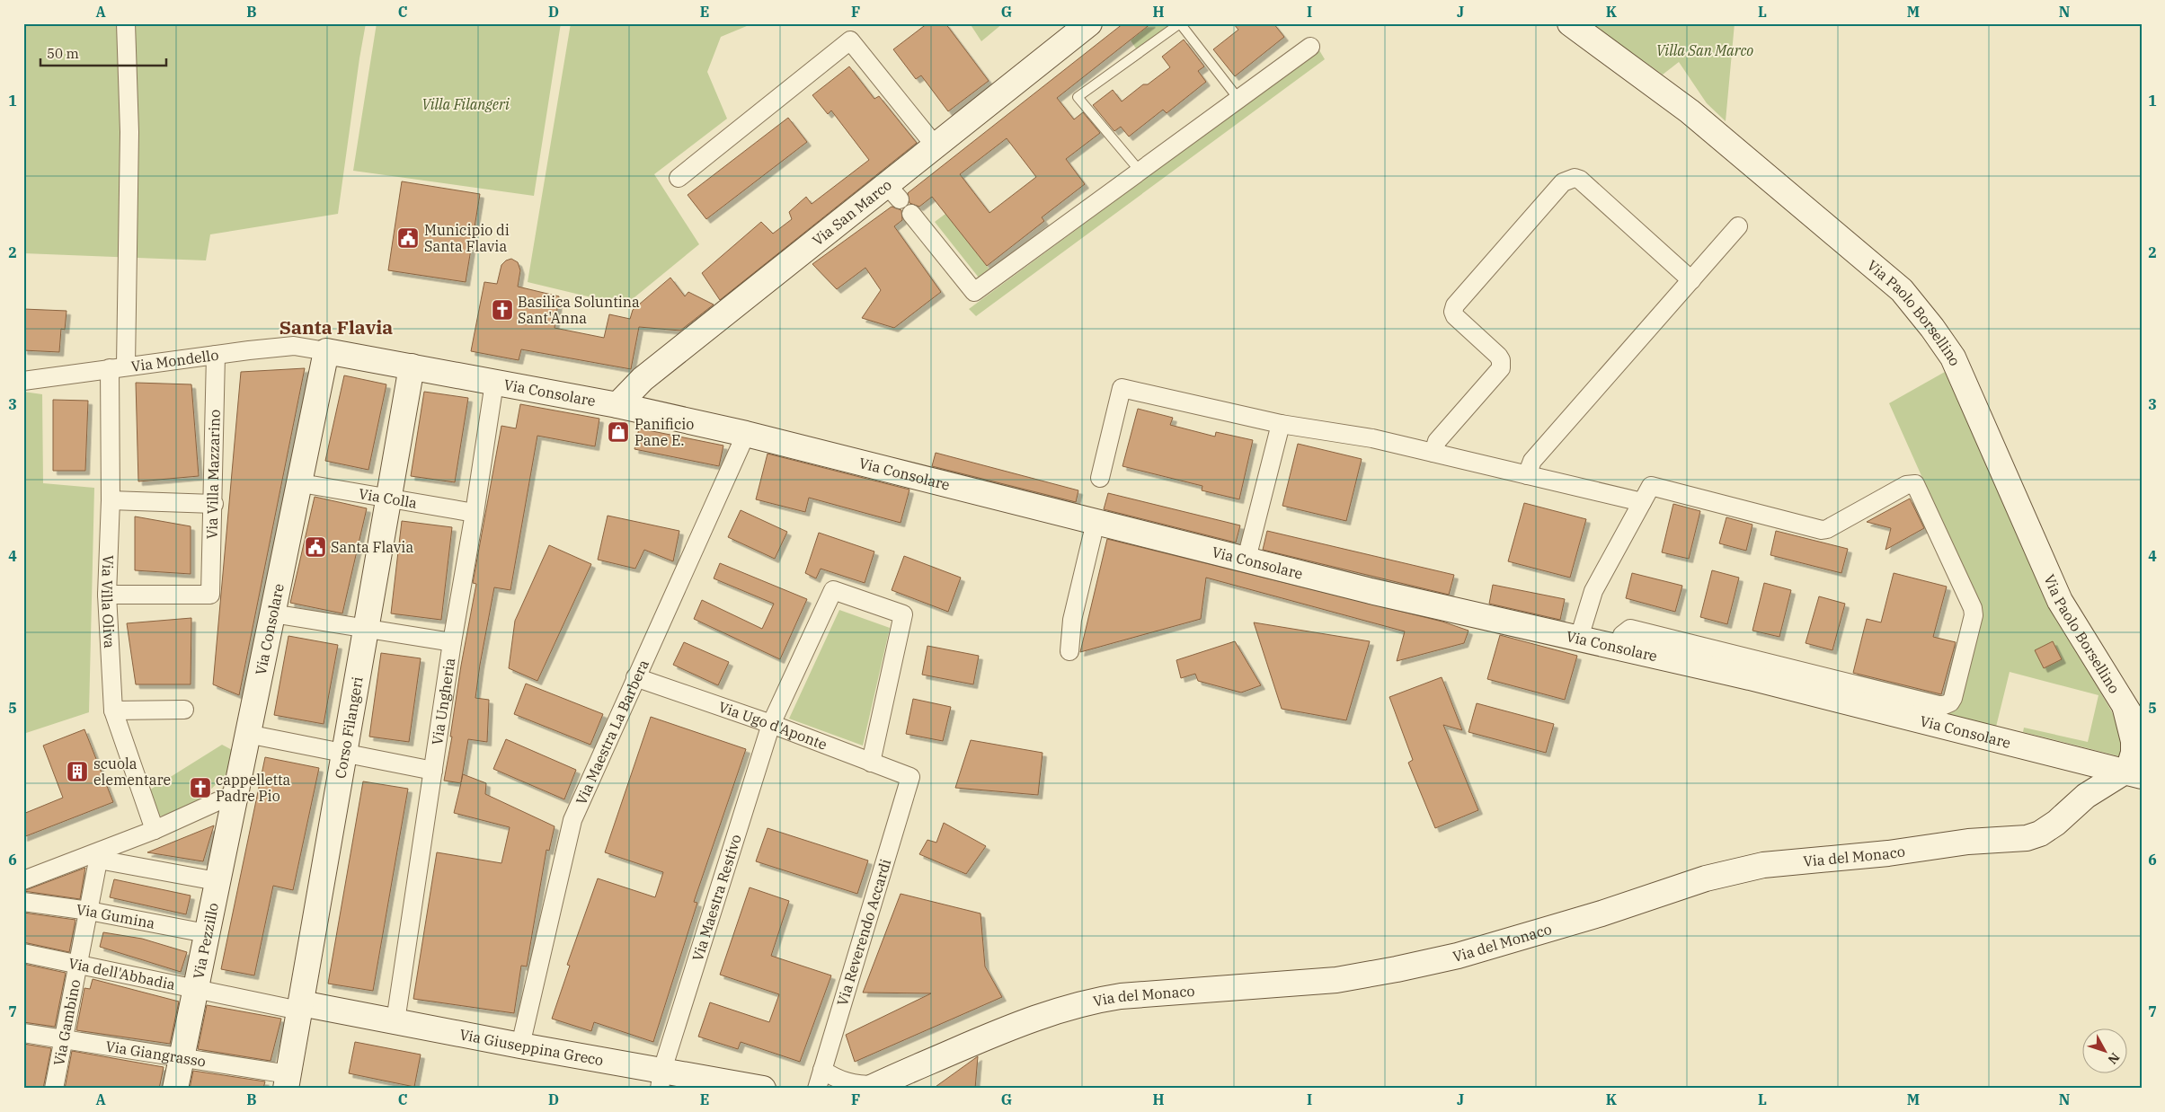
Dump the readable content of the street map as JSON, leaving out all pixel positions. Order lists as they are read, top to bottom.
{
  "streets": {
    "street": [
      "Via San Marco",
      "Via Paolo Borsellino",
      "Via Mondello",
      "Via Consolare",
      "Via Villa Mazzarino",
      "Via Colla",
      "Via Villa Oliva",
      "Via Ungheria",
      "Via Ugo d'Aponte",
      "Corso Filangeri",
      "Via Maestra La Barbera",
      "Via del Monaco",
      "Via Maestra Restivo",
      "Via Gumina",
      "Via Reverendo Accardi",
      "Via Pezzillo",
      "Via dell'Abbadia",
      "Via Gambino",
      "Via Giuseppina Greco",
      "Via Giangrasso"
    ]
  },
  "crossings": [
    ["Via San Marco", "Via Consolare"],
    ["Via Mondello", "Via Consolare"],
    ["Via Mondello", "Via Villa Mazzarino"],
    ["Via Mondello", "Via Villa Oliva"],
    ["Via Consolare", "Via Colla"],
    ["Via Consolare", "Via Ungheria"],
    ["Via Consolare", "Corso Filangeri"],
    ["Via Consolare", "Via Maestra La Barbera"],
    ["Via Consolare", "Via del Monaco"],
    ["Via Consolare", "Via Pezzillo"],
    ["Via Villa Mazzarino", "Via Villa Oliva"],
    ["Via Colla", "Via Ungheria"],
    ["Via Colla", "Corso Filangeri"],
    ["Via Ungheria", "Via Giuseppina Greco"],
    ["Via Ugo d'Aponte", "Via Maestra La Barbera"],
    ["Via Ugo d'Aponte", "Via Maestra Restivo"],
    ["Via Ugo d'Aponte", "Via Reverendo Accardi"],
    ["Corso Filangeri", "Via dell'Abbadia"],
    ["Corso Filangeri", "Via Giuseppina Greco"],
    ["Corso Filangeri", "Via Giangrasso"],
    ["Via Maestra La Barbera", "Via Giuseppina Greco"],
    ["Via Maestra Restivo", "Via Giuseppina Greco"],
    ["Via Gumina", "Via Pezzillo"],
    ["Via Gumina", "Via Gambino"],
    ["Via Pezzillo", "Via dell'Abbadia"],
    ["Via Pezzillo", "Via Giangrasso"],
    ["Via dell'Abbadia", "Via Gambino"],
    ["Via dell'Abbadia", "Via Giuseppina Greco"],
    ["Via Gambino", "Via Giangrasso"]
  ],
  "districts": ["Santa Flavia"],
  "parks": ["Villa San Marco", "Villa Filangeri"],
  "places": {
    "public building": ["Municipio di Santa Flavia", "Santa Flavia"],
    "church": ["Basilica Soluntina Sant'Anna", "cappelletta Padre Pio"],
    "shop": ["Panificio Pane E."],
    "building": ["scuola elementare"]
  },
  "scale_bar": "50 m",
  "north": "bottom right",
  "grid": {
    "columns": [
      "A",
      "B",
      "C",
      "D",
      "E",
      "F",
      "G",
      "H",
      "I",
      "J",
      "K",
      "L",
      "M",
      "N"
    ],
    "rows": [
      "1",
      "2",
      "3",
      "4",
      "5",
      "6",
      "7"
    ]
  }
}
